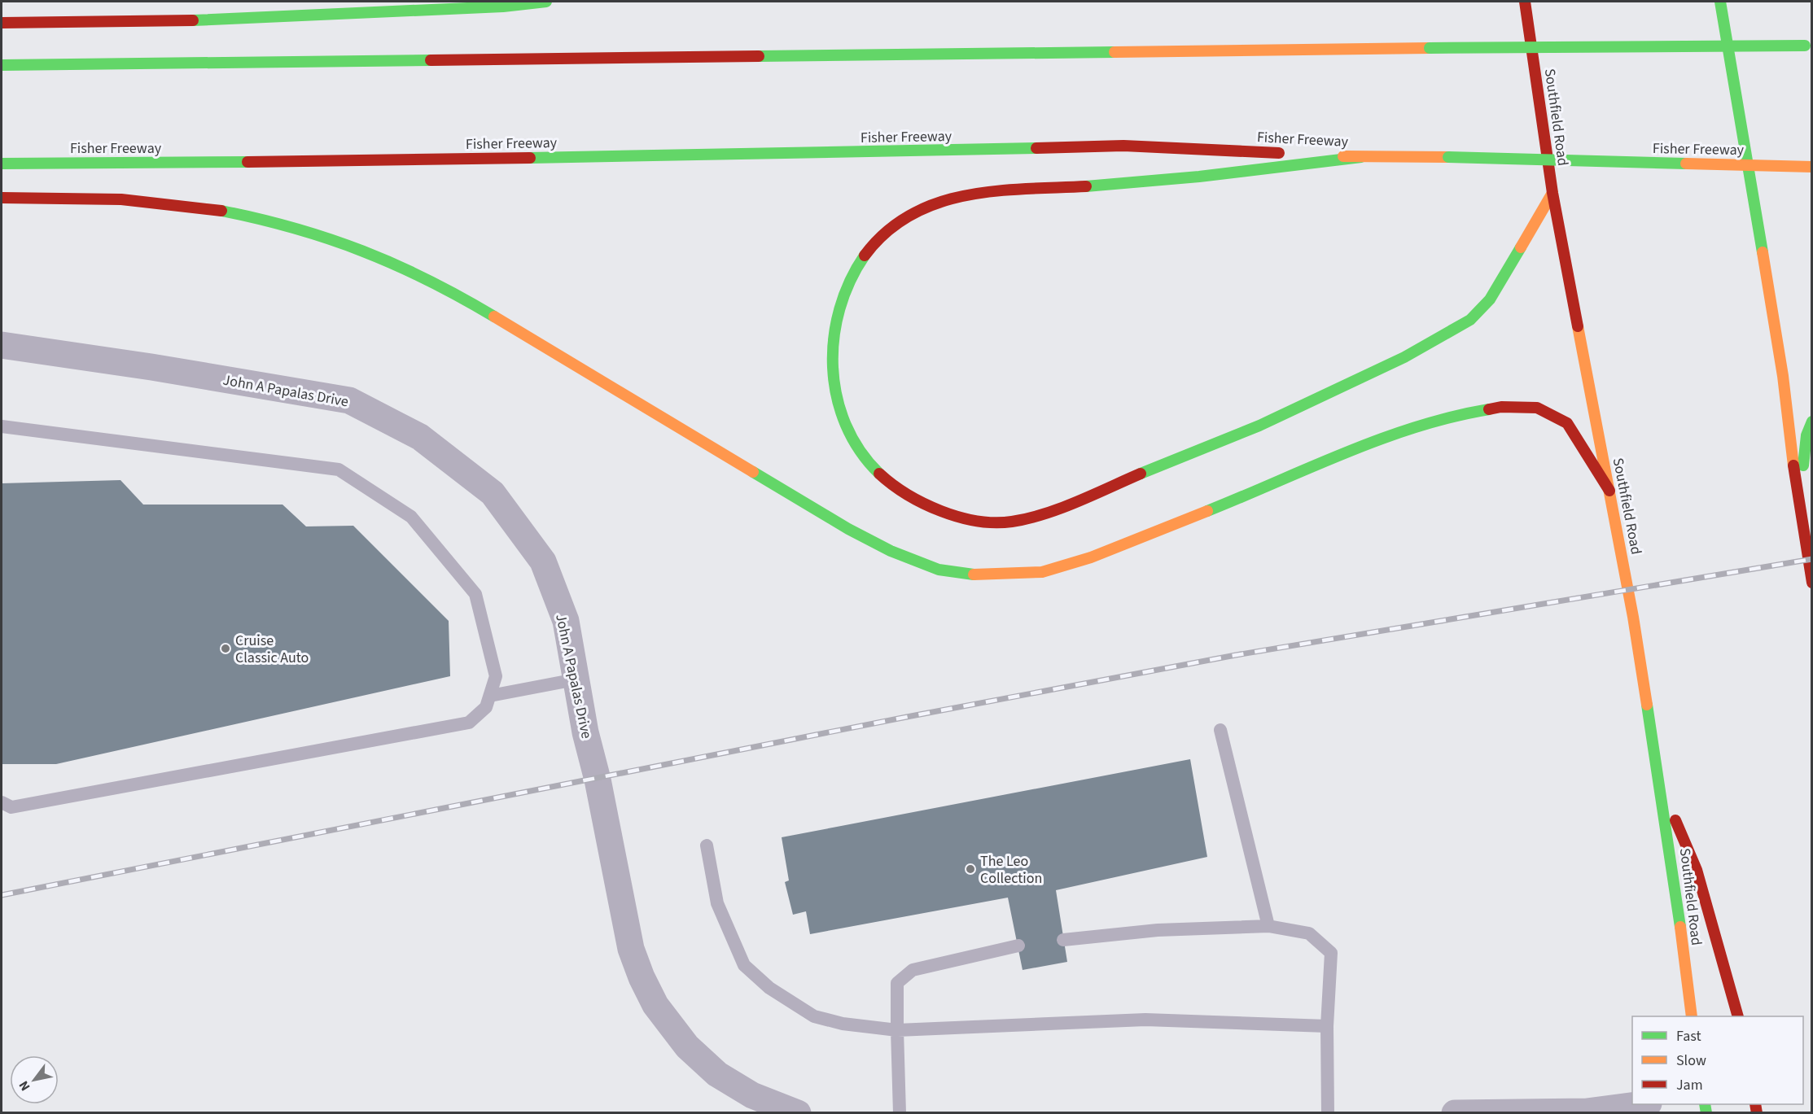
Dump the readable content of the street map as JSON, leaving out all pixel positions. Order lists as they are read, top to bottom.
{
  "streets": {
    "highway": ["Southfield Road", "Fisher Freeway"],
    "street": ["John A Papalas Drive"]
  },
  "places": ["Cruise Classic Auto", "The Leo Collection"],
  "legend": ["Fast", "Slow", "Jam"],
  "north": "bottom left"
}
